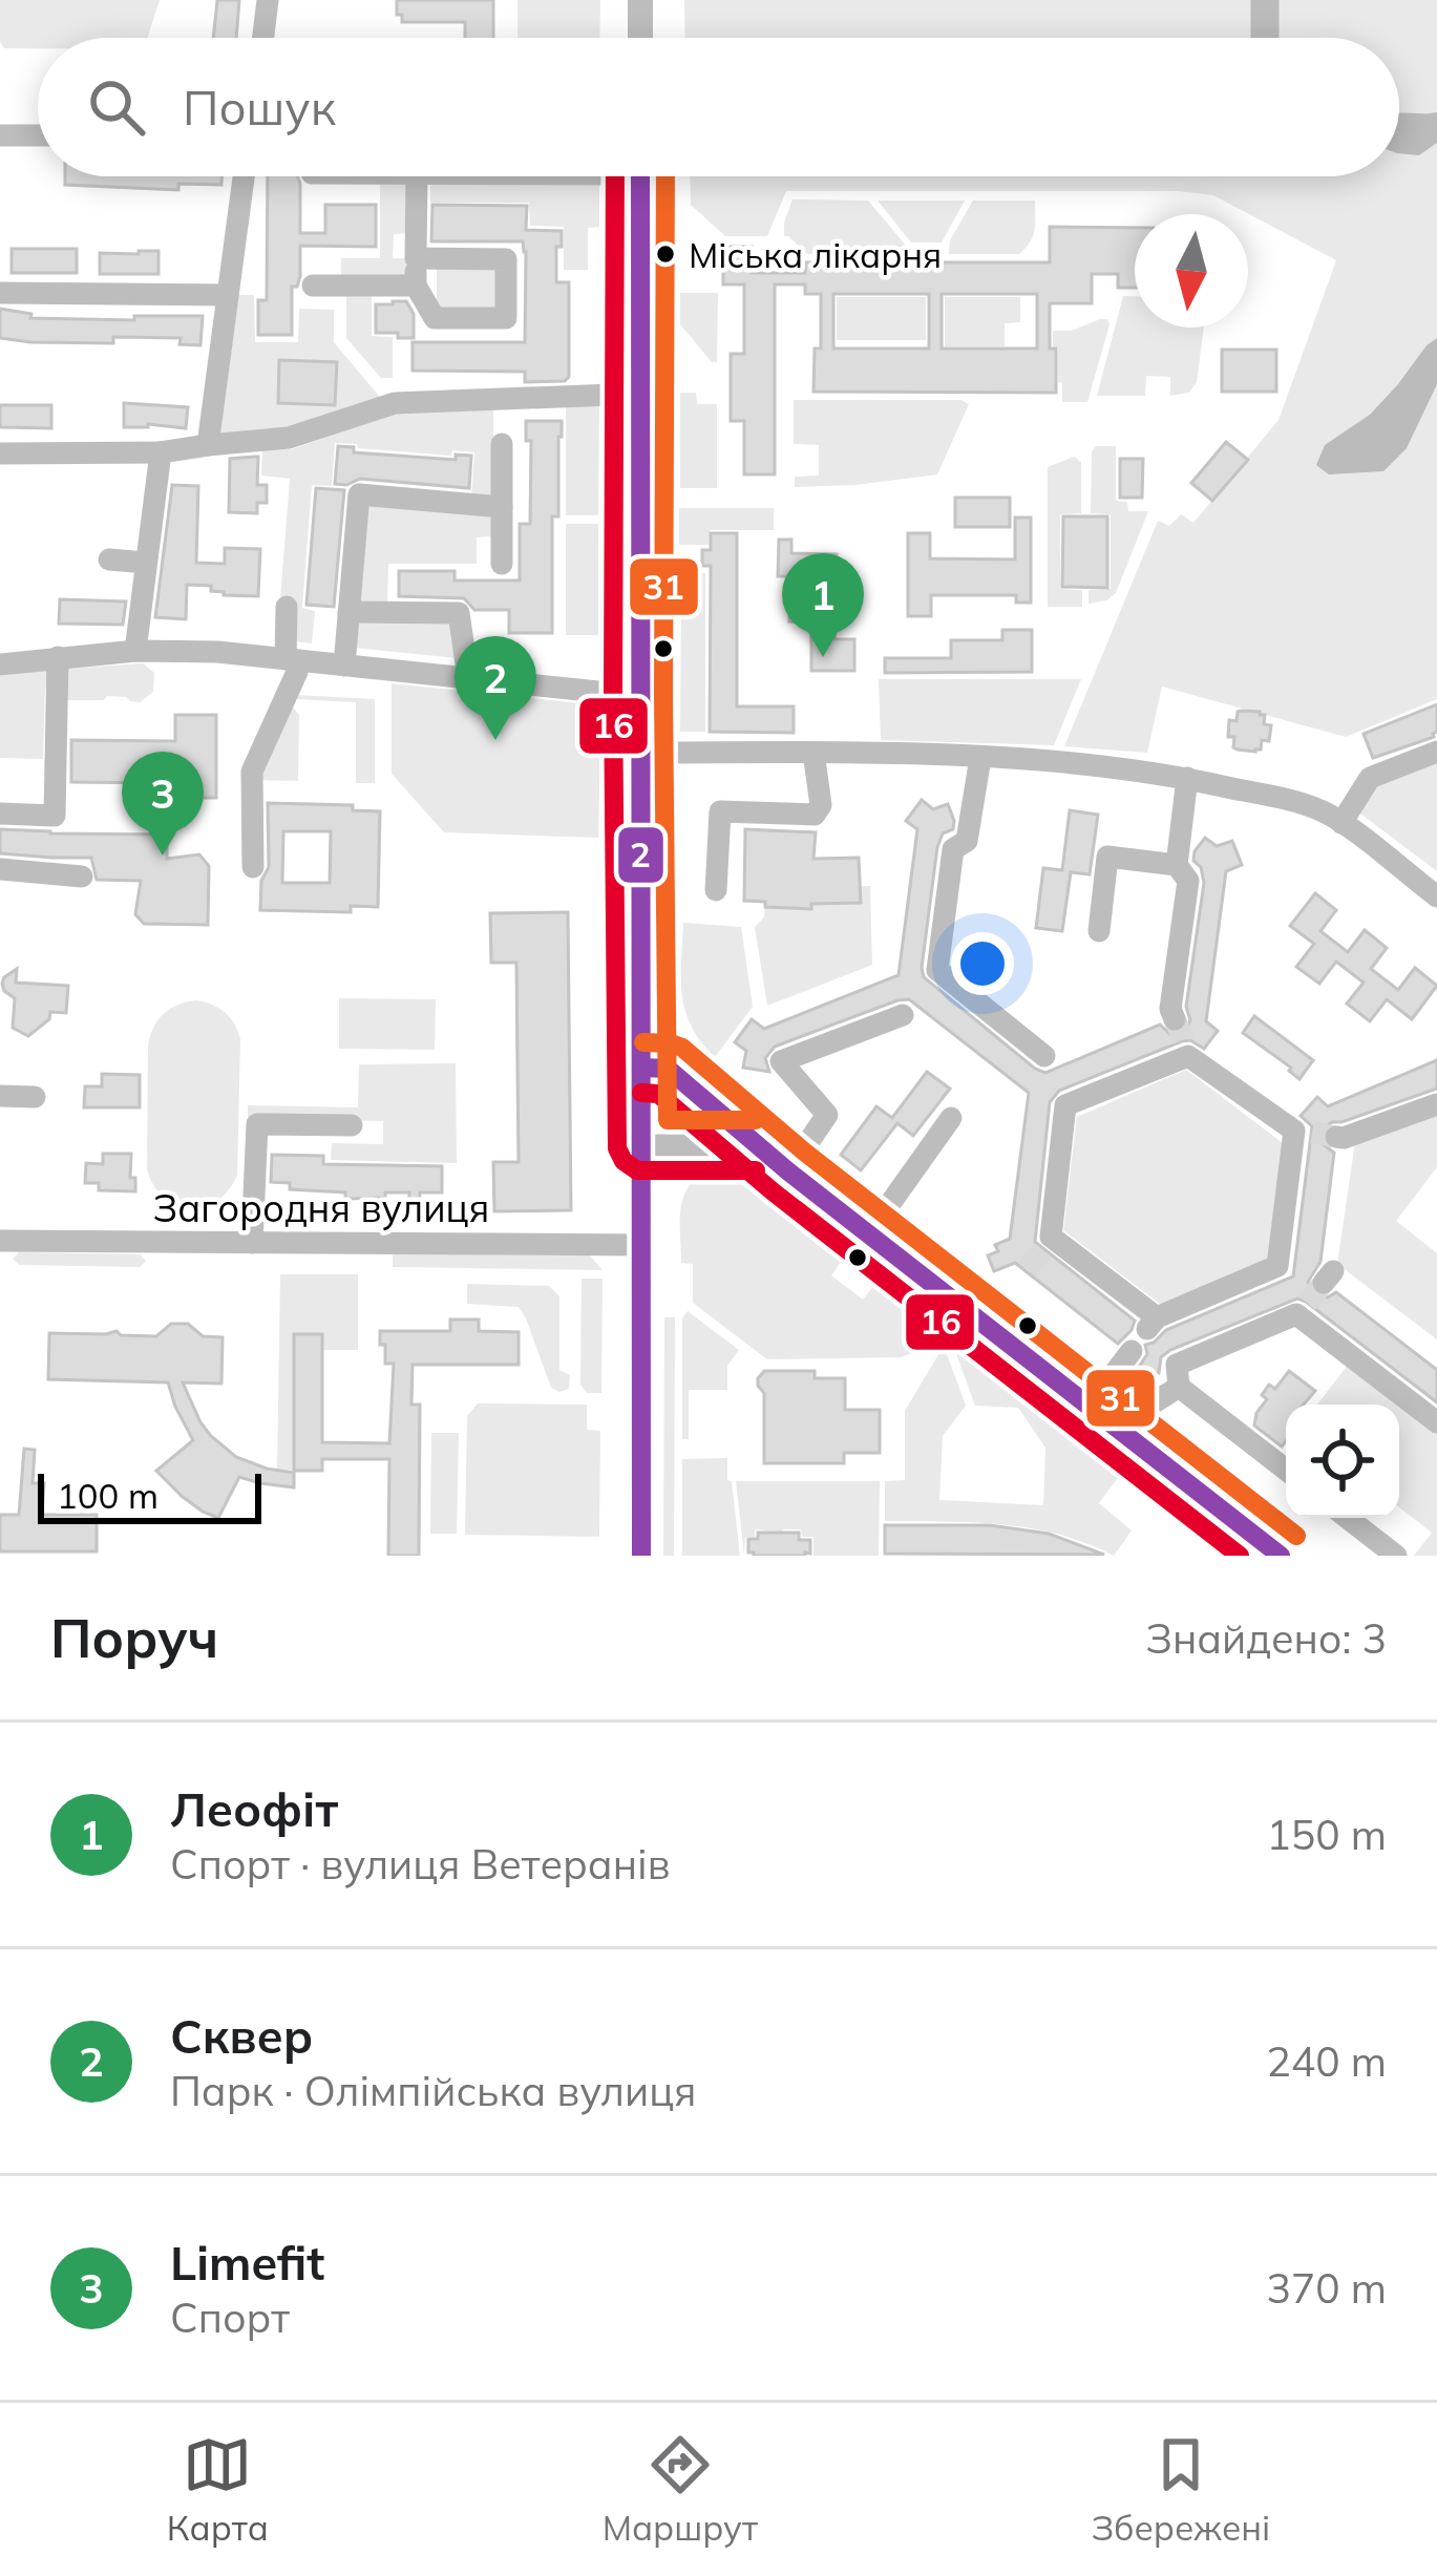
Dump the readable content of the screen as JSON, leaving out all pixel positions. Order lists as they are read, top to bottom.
{
  "streets": {
    "street": ["Загородня вулиця"]
  },
  "places": ["Міська лікарня"],
  "lines": ["transit line 2", "transit line 16", "transit line 31"],
  "scale_bar": "100 m",
  "north": "bottom",
  "page": {
    "search": "Пошук",
    "pins": ["1", "2", "3"],
    "scale": "100 m",
    "heading": ["Поруч", "Знайдено: 3"],
    "list": [
      {
        "mark": "1",
        "name": "Леофіт",
        "note": "Спорт · вулиця Ветеранів",
        "value": "150 m"
      },
      {
        "mark": "2",
        "name": "Сквер",
        "note": "Парк · Олімпійська вулиця",
        "value": "240 m"
      },
      {
        "mark": "3",
        "name": "Limefit",
        "note": "Спорт",
        "value": "370 m"
      }
    ],
    "nav": ["Карта", "Маршрут", "Збережені"]
  }
}
